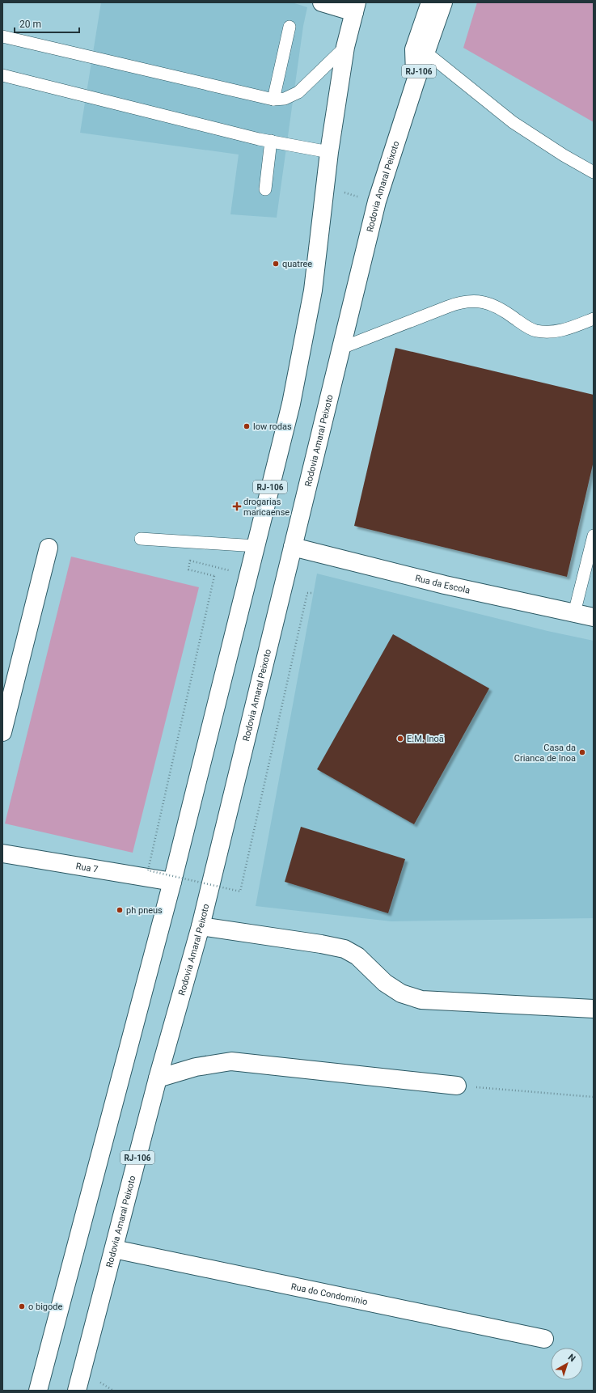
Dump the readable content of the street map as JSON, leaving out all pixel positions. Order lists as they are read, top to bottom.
{
  "streets": {
    "main road": [
      "RJ-106",
      "Rodovia Amaral Peixoto",
      "Rua da Escola",
      "Rua 7",
      "Rua do Condominio"
    ]
  },
  "crossings": [
    ["RJ-106", "Rua 7"],
    ["Rodovia Amaral Peixoto", "Rua da Escola"],
    ["Rodovia Amaral Peixoto", "Rua do Condominio"]
  ],
  "places": {
    "other": [
      "quatree",
      "low rodas",
      "E.M. Inoã",
      "Casa da Crianca de Inoa",
      "ph pneus",
      "o bigode"
    ],
    "health": ["drogarias maricaense"]
  },
  "scale_bar": "20 m",
  "north": "top right"
}
